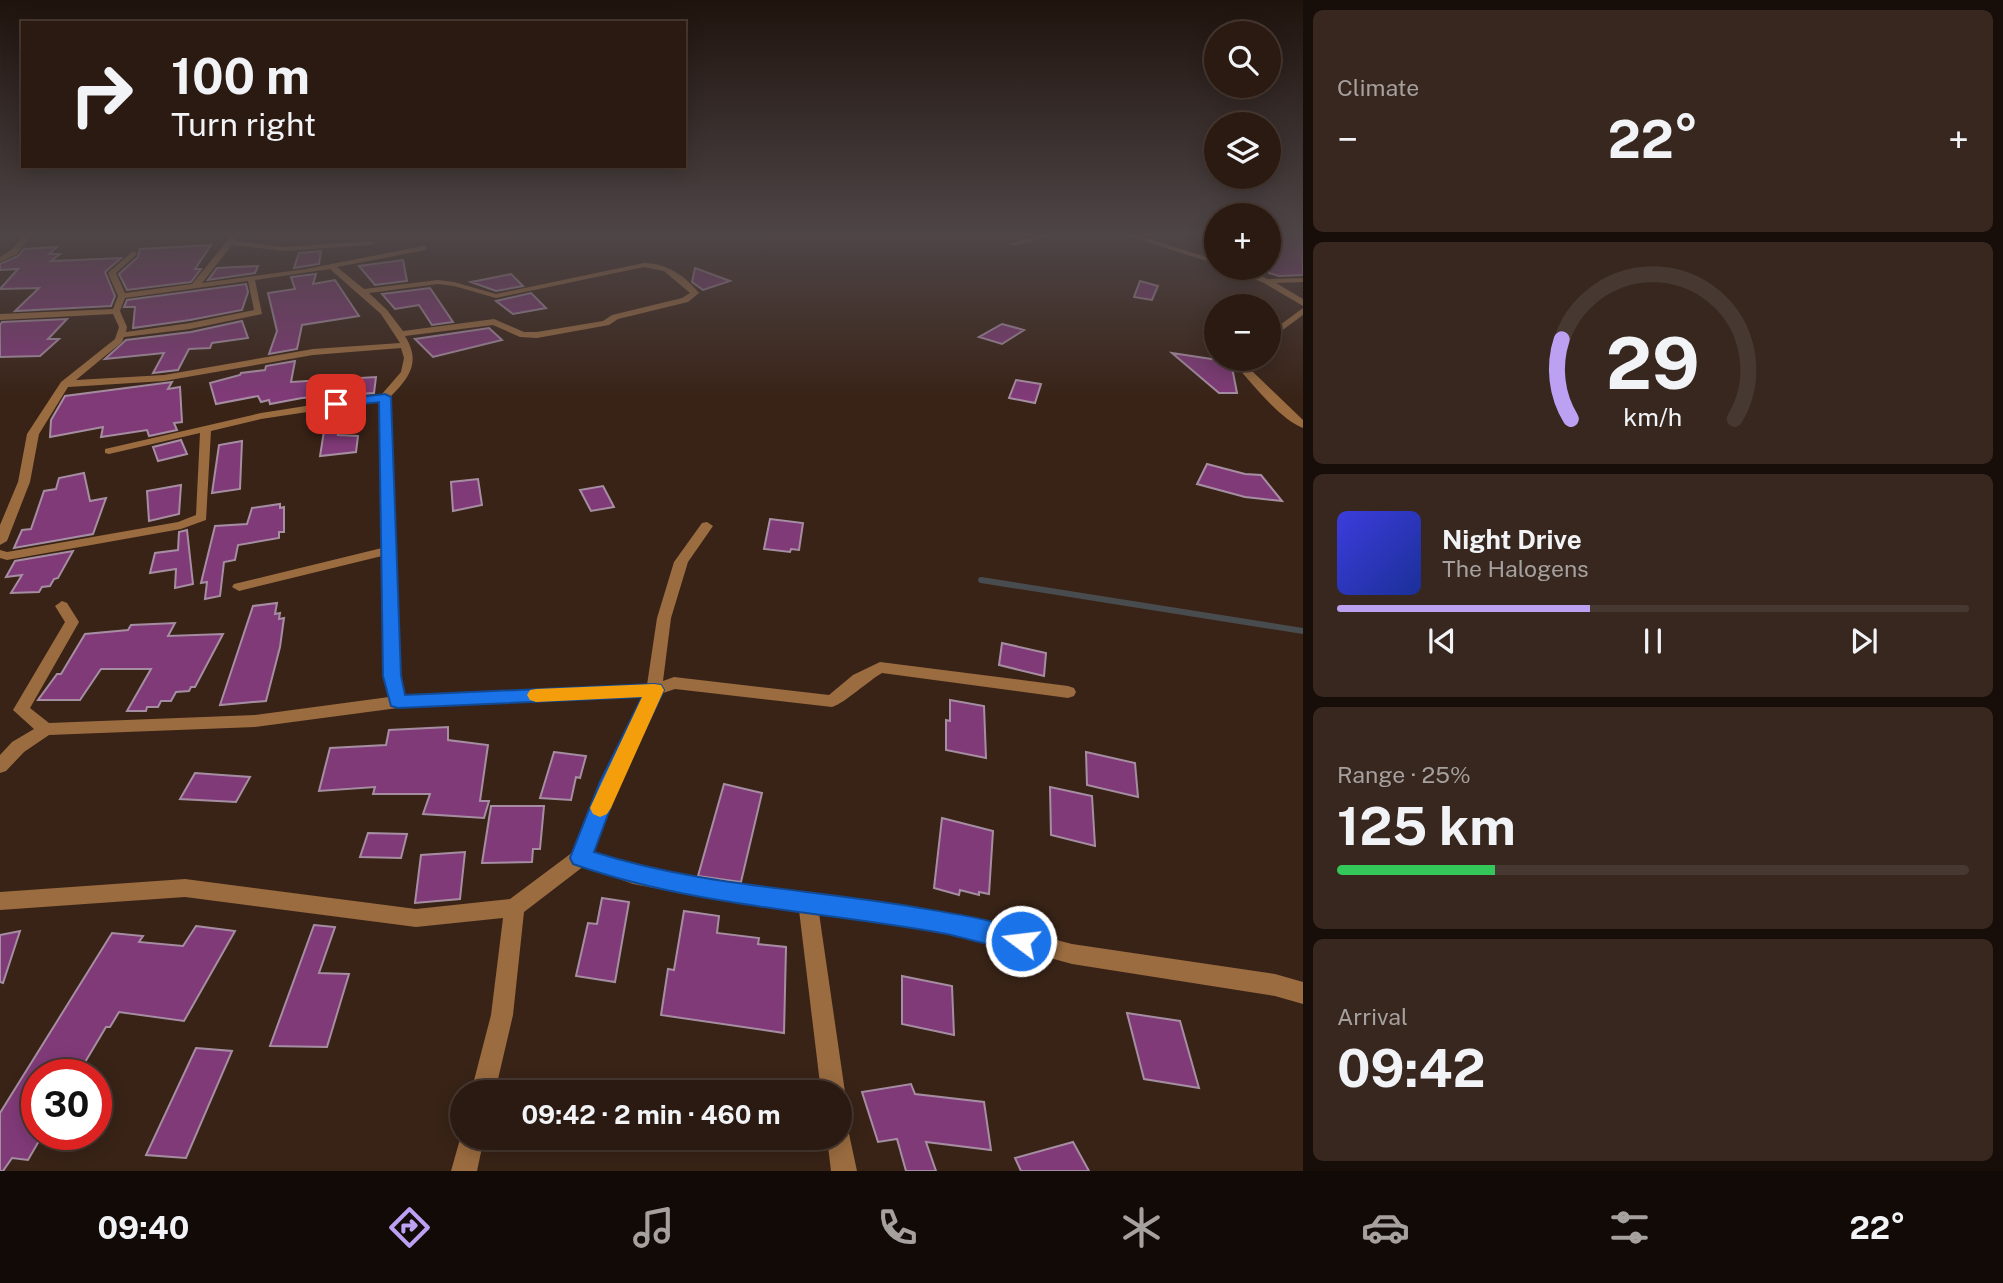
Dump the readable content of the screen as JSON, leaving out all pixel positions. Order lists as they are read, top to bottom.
{
  "page": {
    "tile": [
      "Climate",
      ["Range · 25%", "125 km"],
      ["Arrival", "09:42"]
    ],
    "map_buttons": ["+", "−"],
    "turn": ["100 m", "Turn right"],
    "heat": ["−", "22°", "+"],
    "song": ["Night Drive", "The Halogens"],
    "limit": "30",
    "trip": "09:42 · 2 min · 460 m",
    "tabs": ["09:40", "22°"],
    "gauge": ["29", "km/h"]
  }
}
